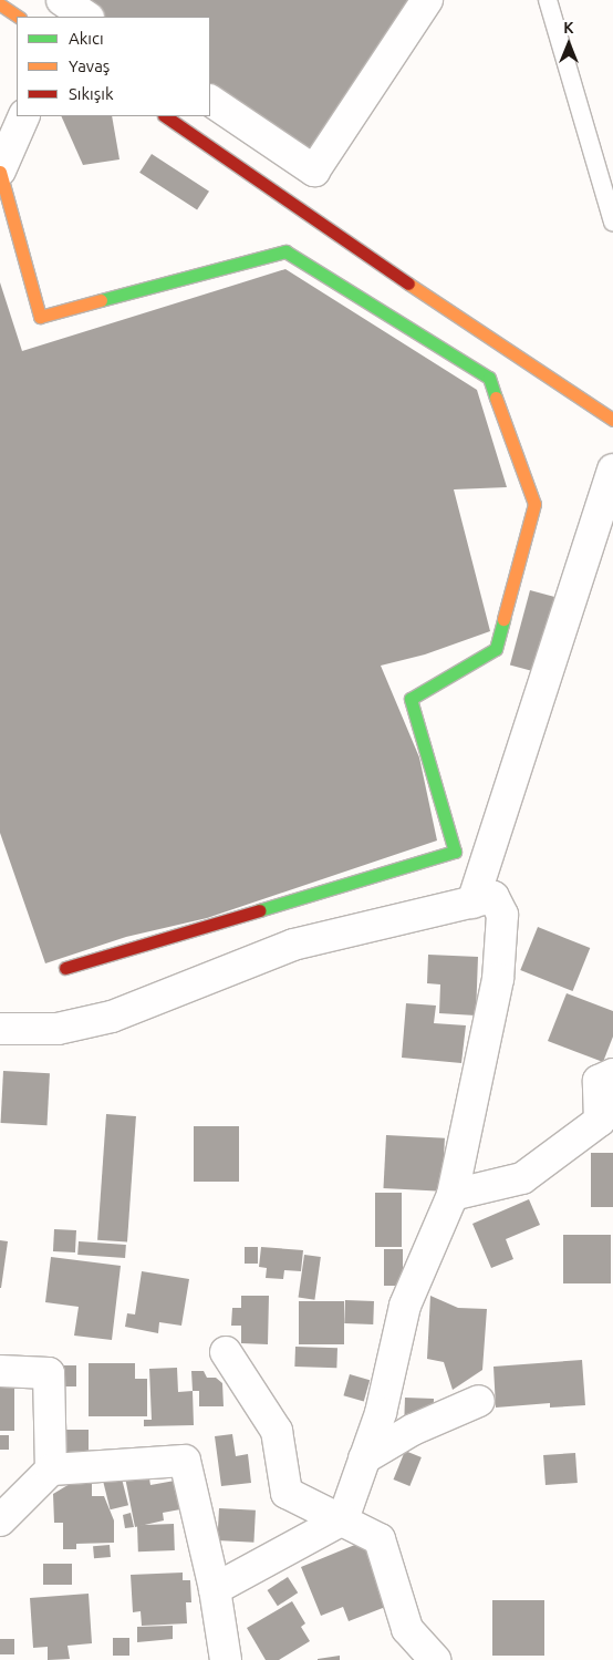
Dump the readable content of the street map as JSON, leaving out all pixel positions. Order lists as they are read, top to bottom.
{
  "legend": ["Akıcı", "Yavaş", "Sıkışık"],
  "north": "top"
}
